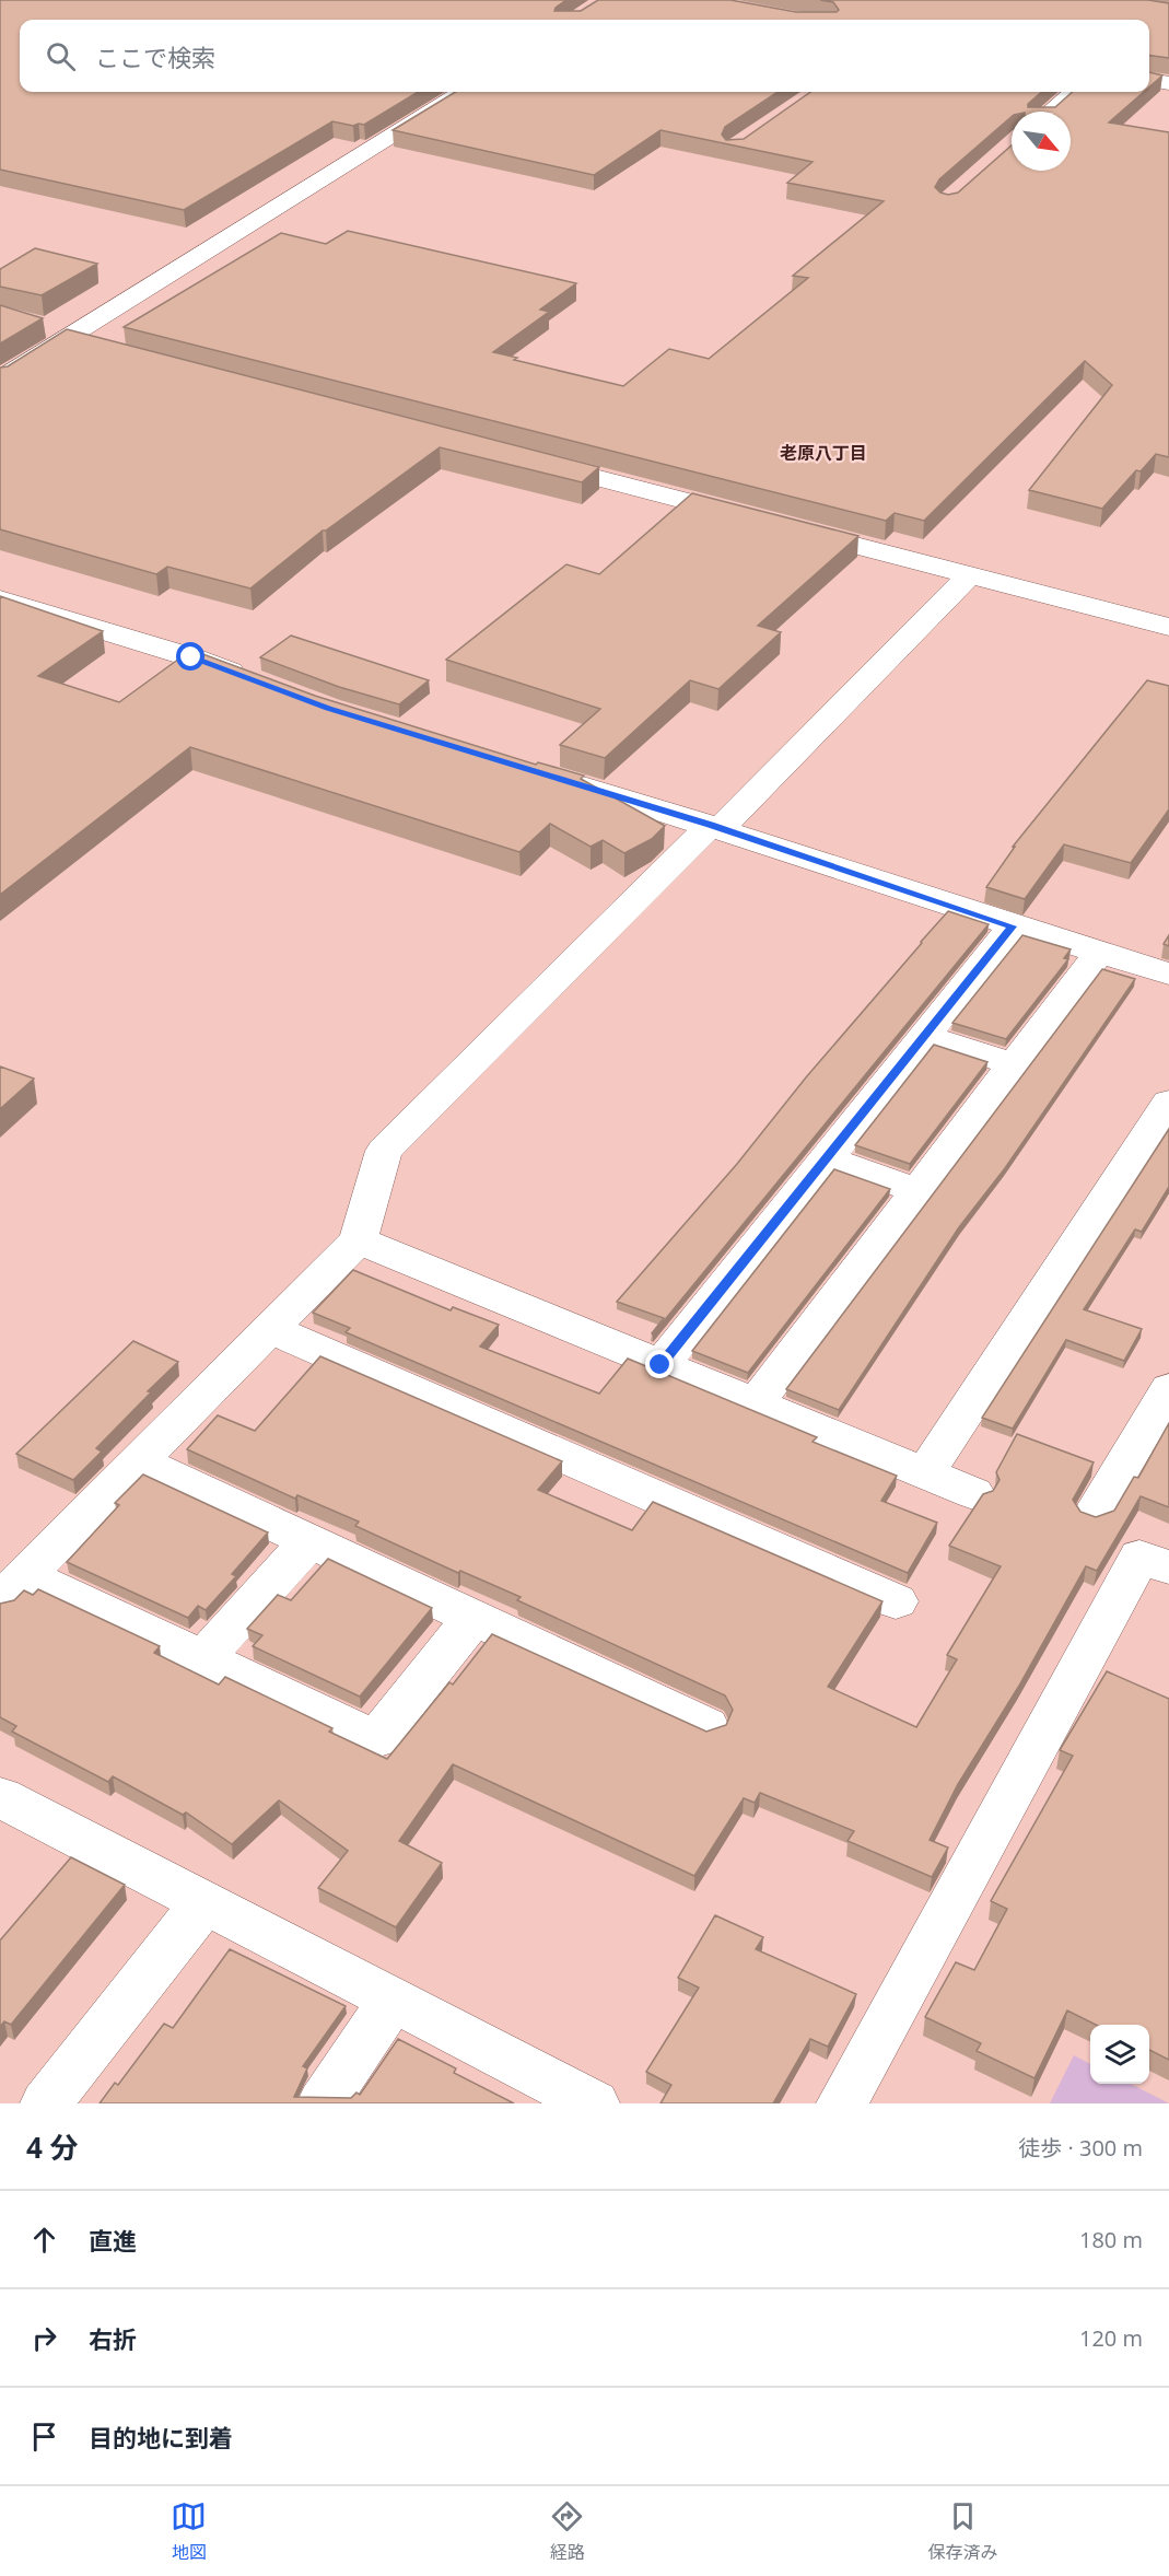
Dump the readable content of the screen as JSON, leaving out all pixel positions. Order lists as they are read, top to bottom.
{
  "districts": ["老原八丁目"],
  "north": "bottom right",
  "page": {
    "search": "ここで検索",
    "heading": ["4 分", "徒歩 · 300 m"],
    "list": [
      ["直進", "180 m"],
      ["右折", "120 m"],
      "目的地に到着"
    ],
    "nav": ["地図", "経路", "保存済み"]
  }
}
